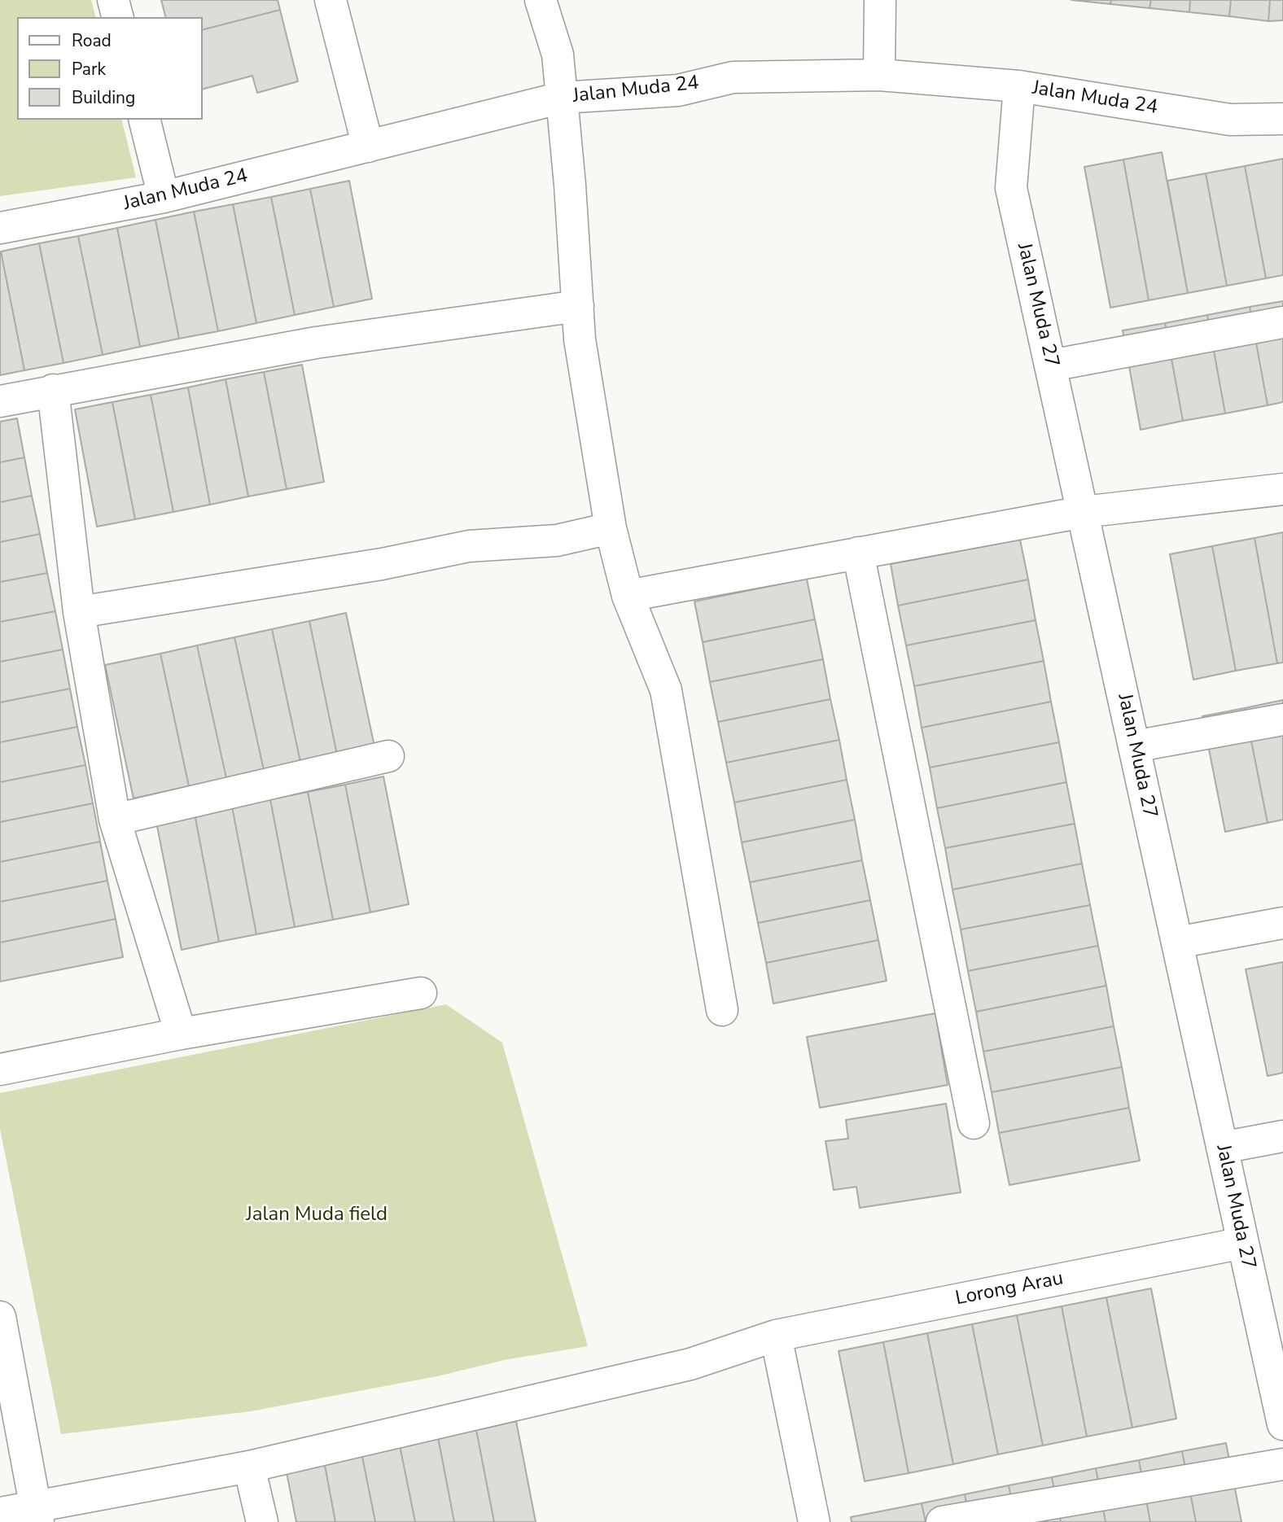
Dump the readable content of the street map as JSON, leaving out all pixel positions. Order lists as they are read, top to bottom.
{
  "streets": {
    "street": ["Jalan Muda 24", "Jalan Muda 27", "Lorong Arau"]
  },
  "crossings": [
    ["Jalan Muda 24", "Jalan Muda 27"],
    ["Jalan Muda 27", "Lorong Arau"]
  ],
  "parks": ["Jalan Muda field"],
  "legend": ["Road", "Park", "Building"]
}
